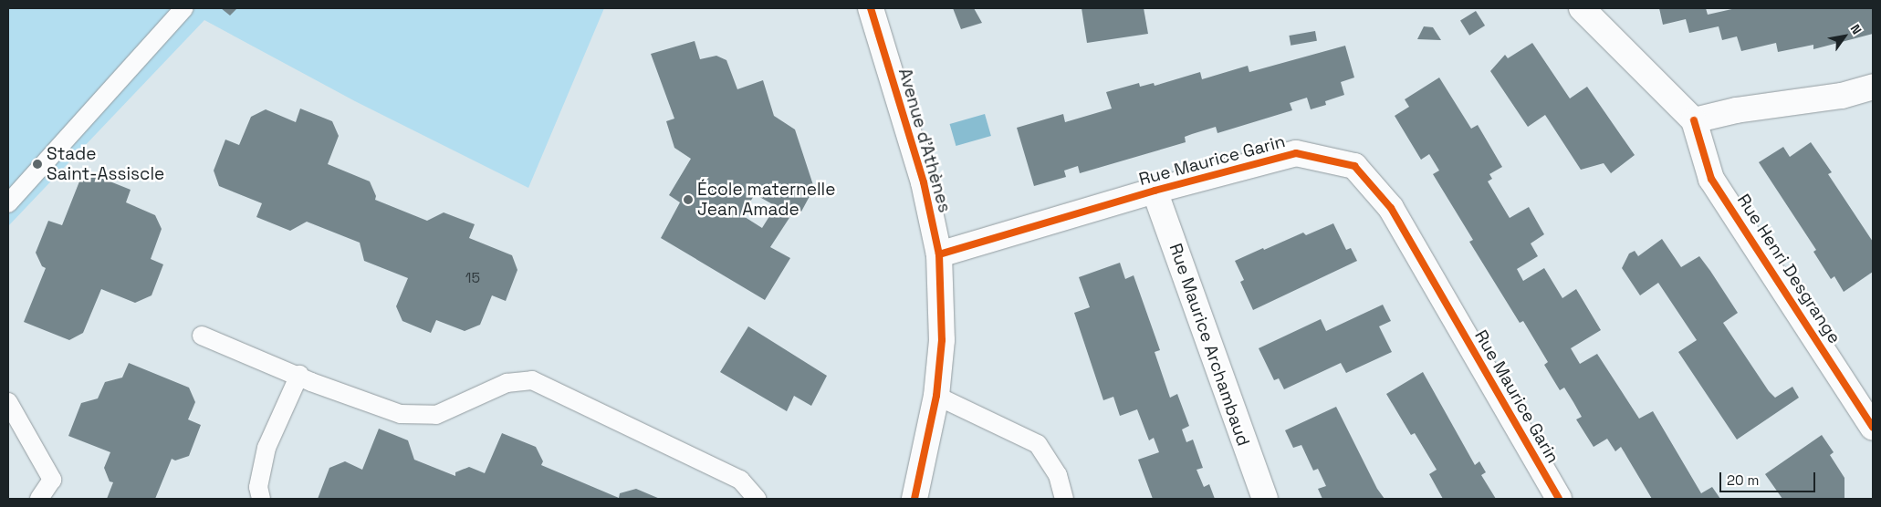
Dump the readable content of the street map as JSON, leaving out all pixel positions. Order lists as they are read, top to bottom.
{
  "streets": {
    "street": [
      "Avenue d'Athènes",
      "Rue Maurice Garin",
      "Rue Henri Desgrange",
      "Rue Maurice Archambaud"
    ]
  },
  "crossings": [
    ["Avenue d'Athènes", "Rue Maurice Garin"],
    ["Rue Maurice Garin", "Rue Maurice Archambaud"]
  ],
  "places": ["Stade Saint-Assiscle", "École maternelle Jean Amade"],
  "house_numbers": ["15"],
  "scale_bar": "20 m",
  "north": "top right"
}
